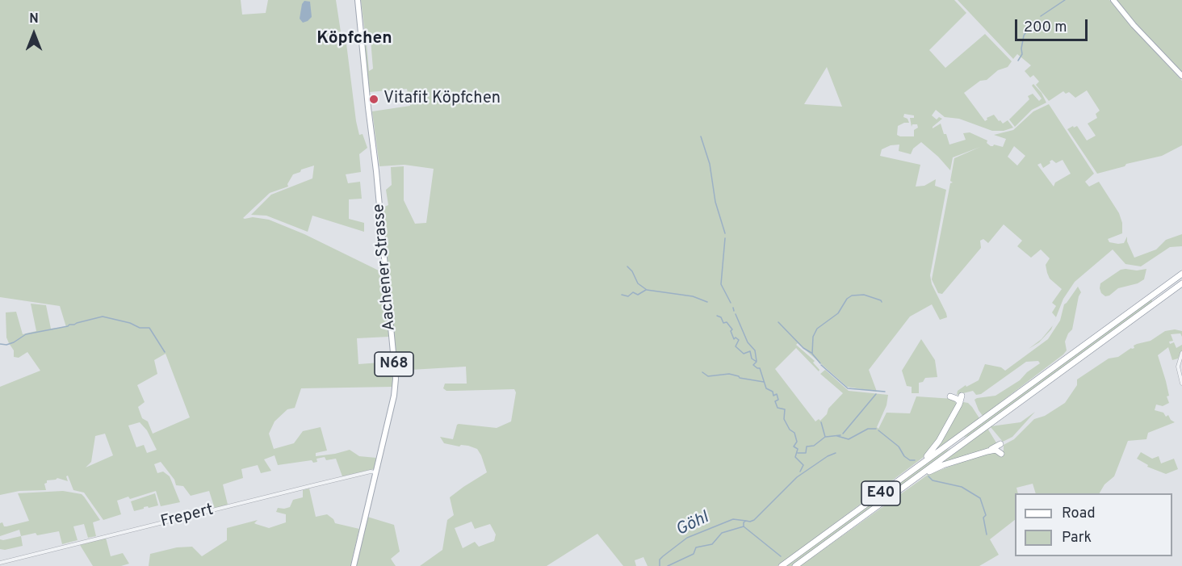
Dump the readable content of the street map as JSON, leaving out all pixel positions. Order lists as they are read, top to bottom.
{
  "streets": {
    "highway": ["E40"],
    "main road": ["Aachener Strasse", "N68"],
    "street": ["Frepert"]
  },
  "crossings": [
    ["Aachener Strasse", "Frepert"]
  ],
  "districts": ["Köpfchen"],
  "water": ["Göhl"],
  "places": ["Vitafit Köpfchen"],
  "legend": ["Road", "Park"],
  "scale_bar": "200 m",
  "north": "top"
}
